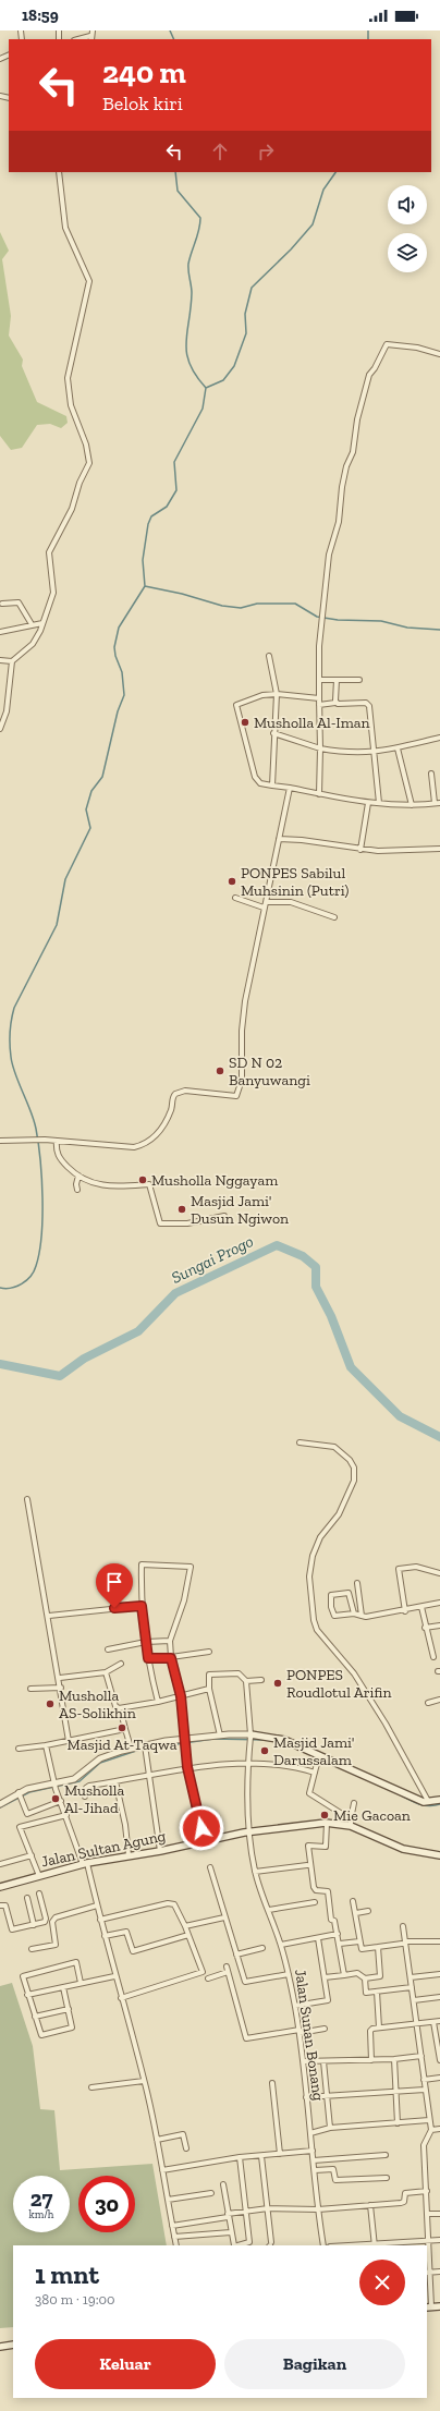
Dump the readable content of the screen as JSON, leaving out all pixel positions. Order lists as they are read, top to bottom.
{
  "streets": {
    "main road": ["Jalan Sultan Agung"],
    "street": ["Jalan Sunan Bonang"]
  },
  "crossings": [
    ["Jalan Sultan Agung", "Jalan Sunan Bonang"]
  ],
  "water": ["Sungai Progo"],
  "places": [
    "Musholla Al-Iman",
    "PONPES Sabilul Muhsinin (Putri)",
    "SD N 02 Banyuwangi",
    "Musholla Nggayam",
    "Masjid Jami' Dusun Ngiwon",
    "PONPES Roudlotul Arifin",
    "Musholla AS-Solikhin",
    "Masjid At-Taqwa",
    "Masjid Jami' Darussalam",
    "Musholla Al-Jihad",
    "Mie Gacoan"
  ],
  "page": {
    "status": "18:59",
    "turn": ["240 m", "Belok kiri"],
    "speed": "27 km/h",
    "limit": "30",
    "heading": ["1 mnt", "380 m · 19:00"],
    "buttons": ["Keluar", "Bagikan"]
  }
}
